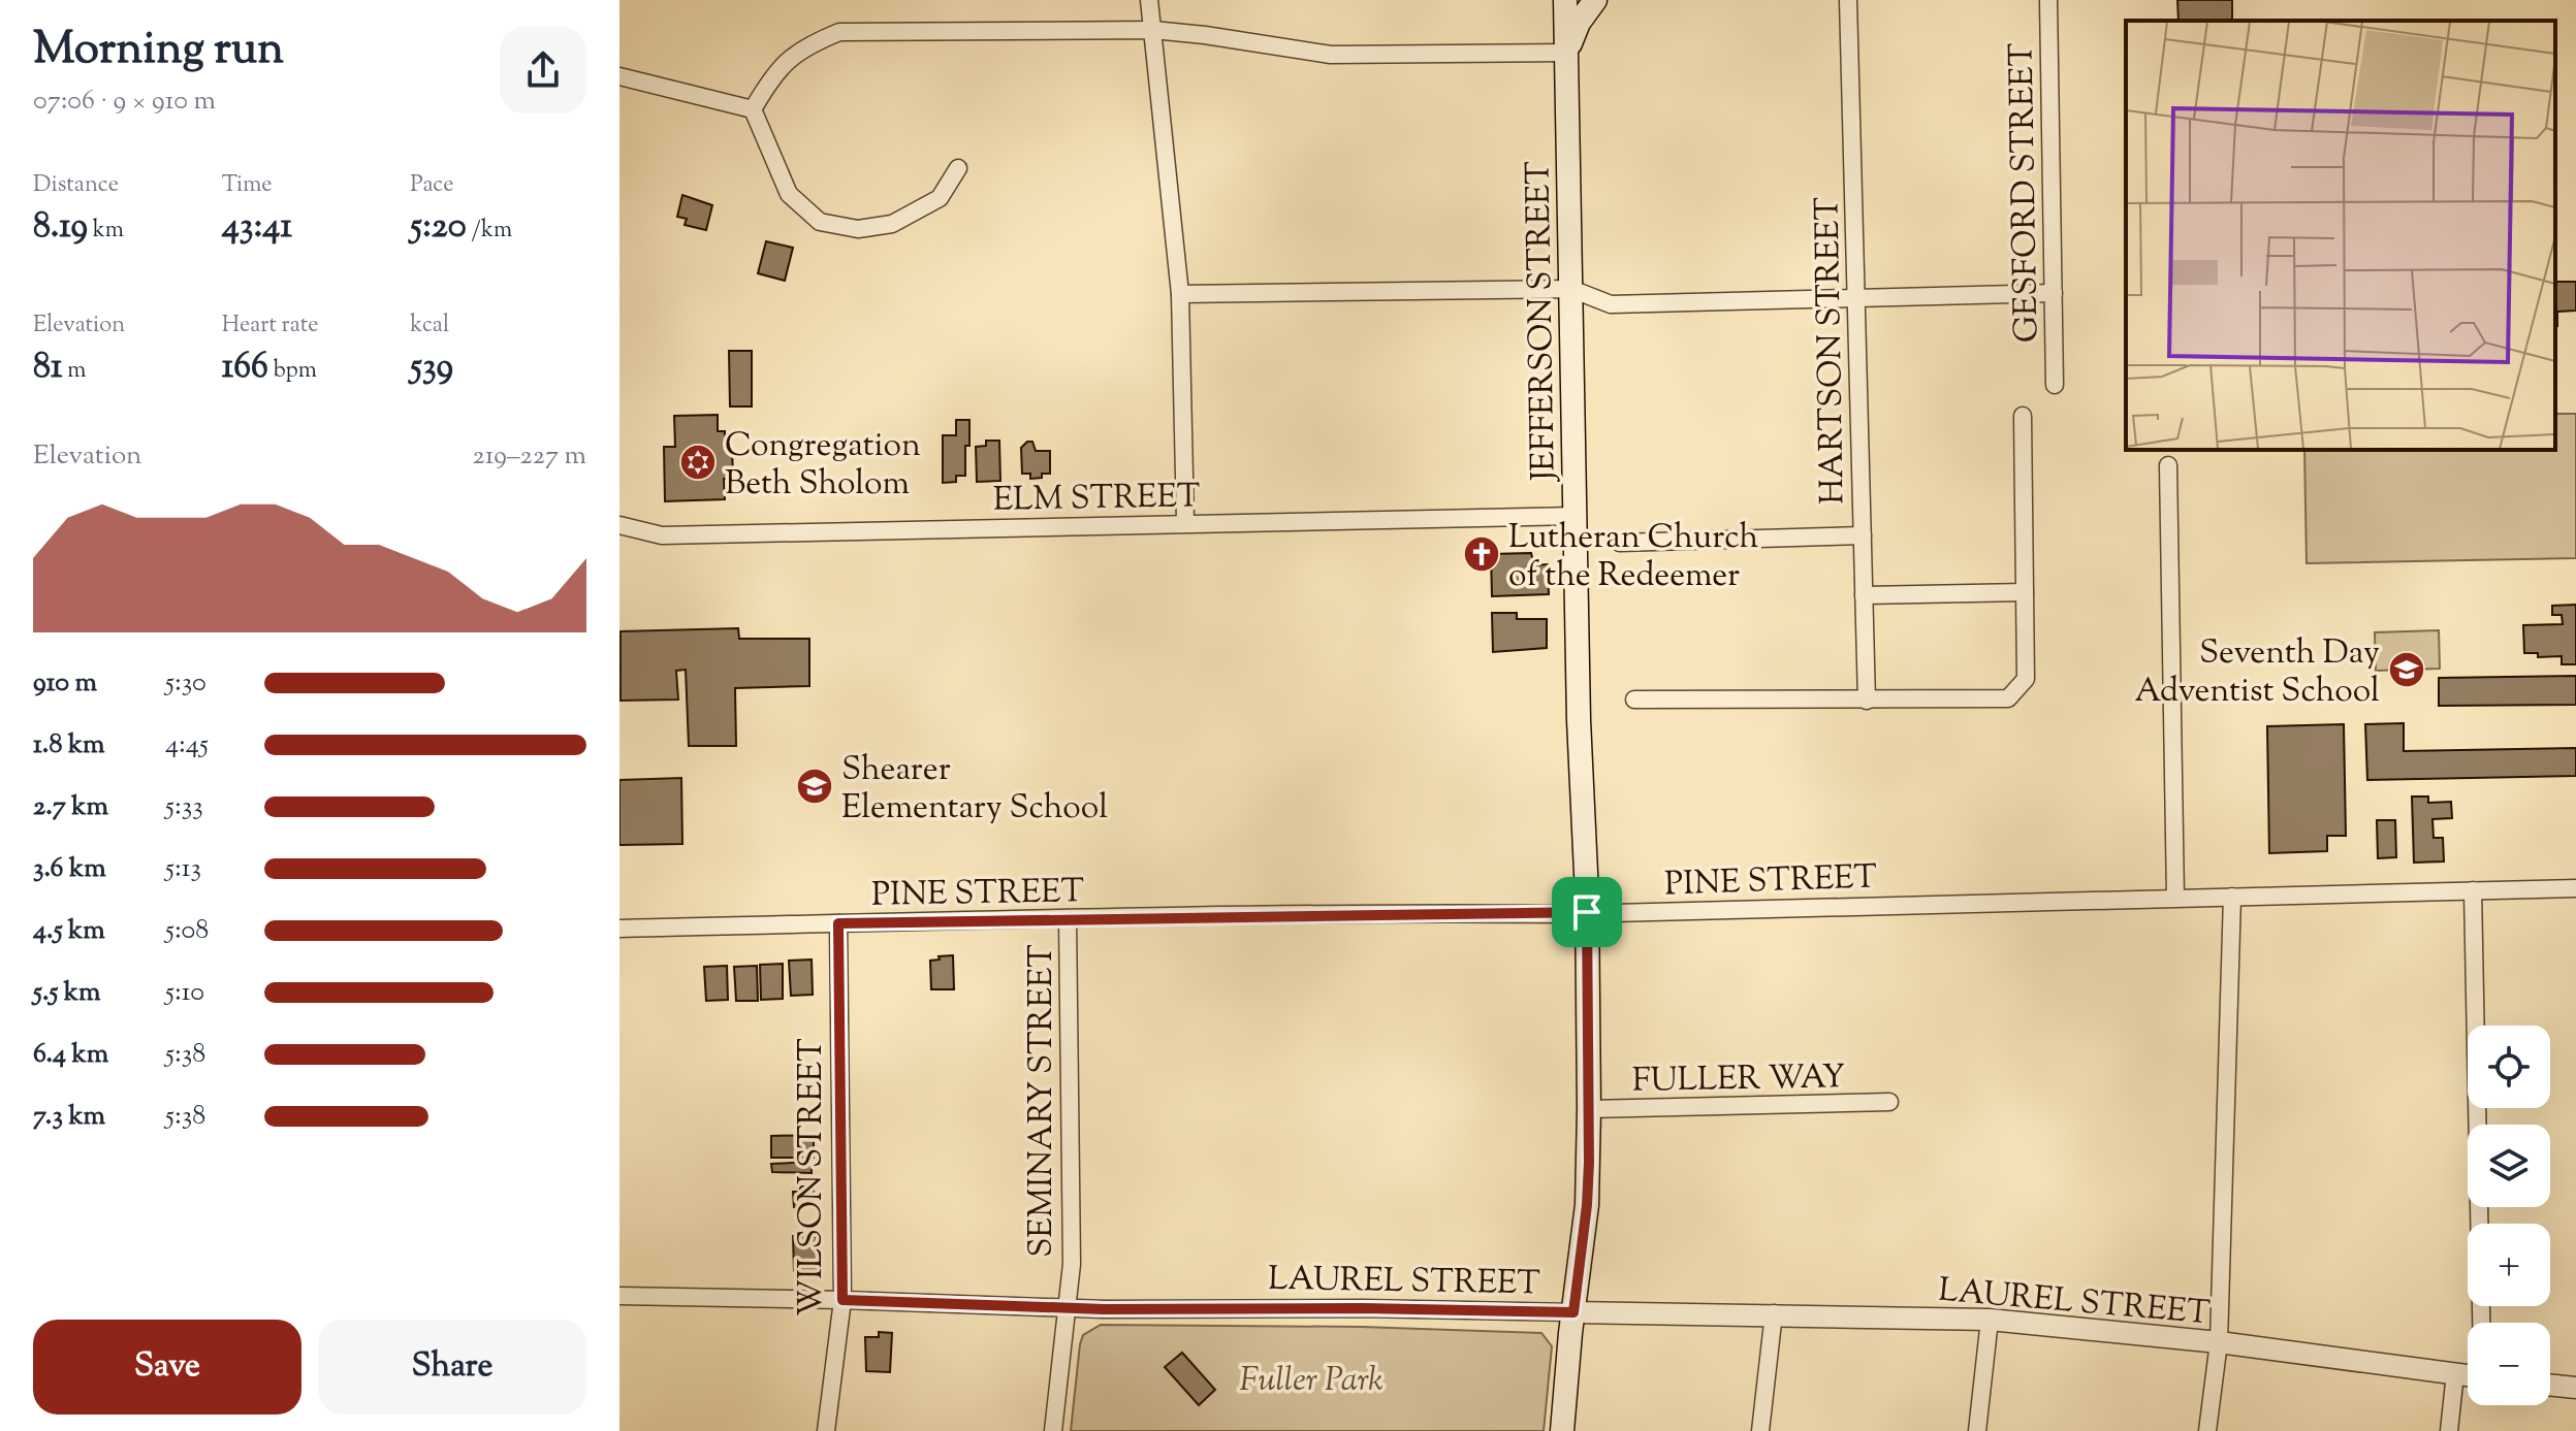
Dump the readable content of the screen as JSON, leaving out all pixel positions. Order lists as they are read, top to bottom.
{
  "streets": {
    "main road": ["JEFFERSON STREET"],
    "street": [
      "GESFORD STREET",
      "HARTSON STREET",
      "ELM STREET",
      "PINE STREET",
      "FULLER WAY",
      "SEMINARY STREET",
      "WILSON STREET",
      "LAUREL STREET"
    ]
  },
  "crossings": [
    ["JEFFERSON STREET", "ELM STREET"],
    ["JEFFERSON STREET", "PINE STREET"],
    ["JEFFERSON STREET", "FULLER WAY"],
    ["JEFFERSON STREET", "LAUREL STREET"],
    ["PINE STREET", "SEMINARY STREET"],
    ["PINE STREET", "WILSON STREET"],
    ["SEMINARY STREET", "LAUREL STREET"],
    ["WILSON STREET", "LAUREL STREET"]
  ],
  "parks": ["Fuller Park"],
  "places": {
    "synagogue": ["Congregation Beth Sholom"],
    "church": ["Lutheran Church of the Redeemer"],
    "school or university": ["Seventh Day Adventist School", "Shearer Elementary School"]
  },
  "page": {
    "heading": ["Morning run", "07:06 · 9 × 910 m"],
    "stats": [
      ["Distance", "8.19 km"],
      ["Time", "43:41"],
      ["Pace", "5:20 /km"],
      ["Elevation", "81 m"],
      ["Heart rate", "166 bpm"],
      ["kcal", "539"]
    ],
    "chart": ["Elevation", "219–227 m"],
    "list": [
      {
        "name": "910 m",
        "note": "5:30"
      },
      {
        "name": "1.8 km",
        "note": "4:45"
      },
      {
        "name": "2.7 km",
        "note": "5:33"
      },
      {
        "name": "3.6 km",
        "note": "5:13"
      },
      {
        "name": "4.5 km",
        "note": "5:08"
      },
      {
        "name": "5.5 km",
        "note": "5:10"
      },
      {
        "name": "6.4 km",
        "note": "5:38"
      },
      {
        "name": "7.3 km",
        "note": "5:38"
      }
    ],
    "map_buttons": ["+", "−"],
    "buttons": ["Save", "Share"]
  }
}
